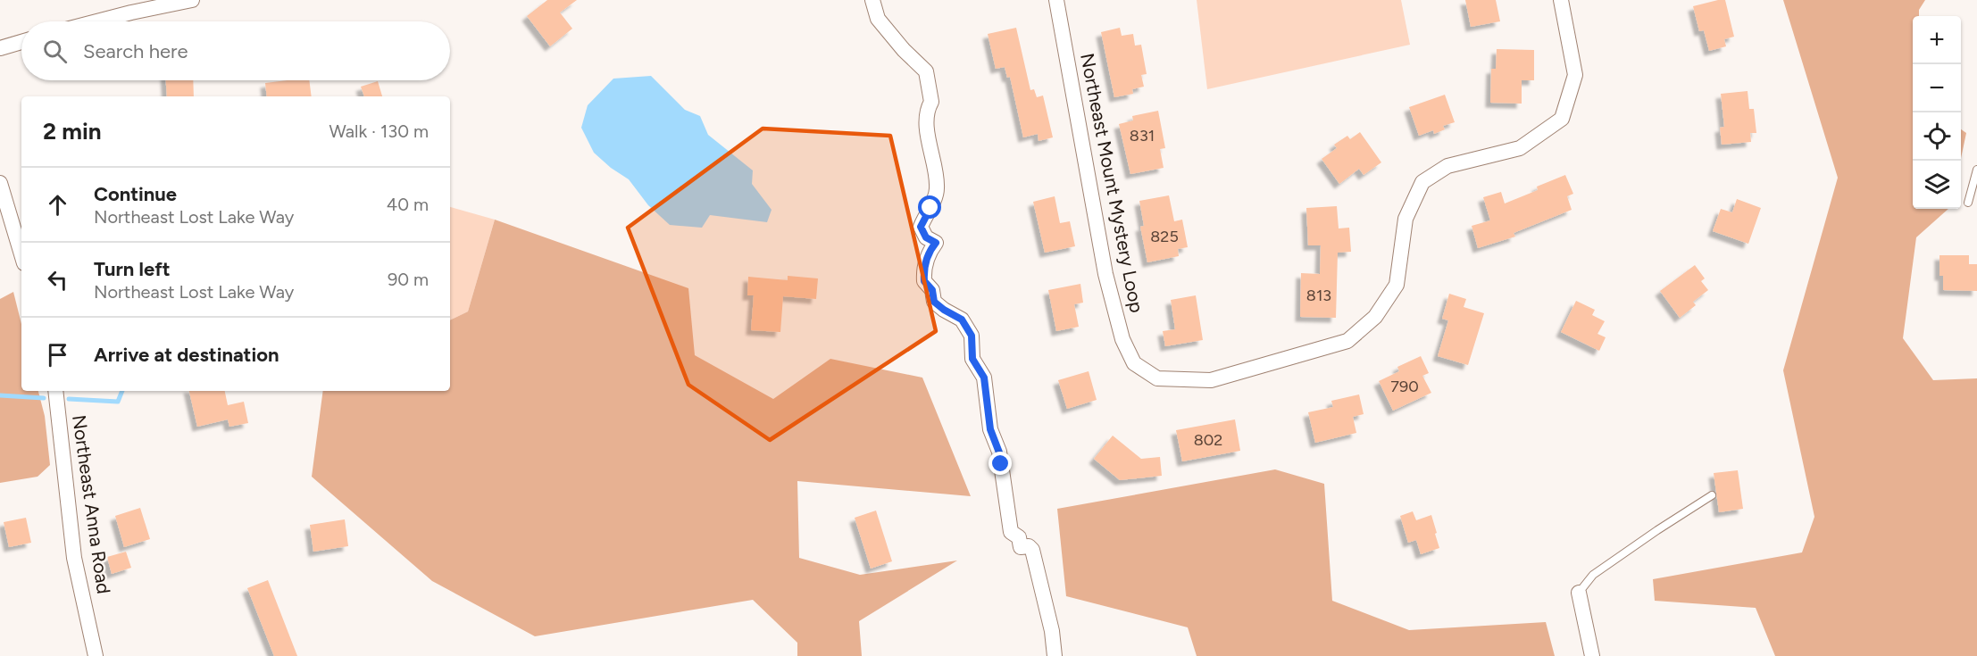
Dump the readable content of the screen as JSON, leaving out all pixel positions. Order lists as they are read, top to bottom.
{
  "streets": {
    "street": ["Northeast Mount Mystery Loop", "Northeast Anna Road"]
  },
  "house_numbers": [
    "831",
    "825",
    "813",
    "790",
    "802"
  ],
  "page": {
    "map_buttons": ["+", "−"],
    "search": "Search here",
    "heading": ["2 min", "Walk · 130 m"],
    "list": [
      ["Continue", "Northeast Lost Lake Way", "40 m"],
      ["Turn left", "Northeast Lost Lake Way", "90 m"],
      "Arrive at destination"
    ]
  }
}
